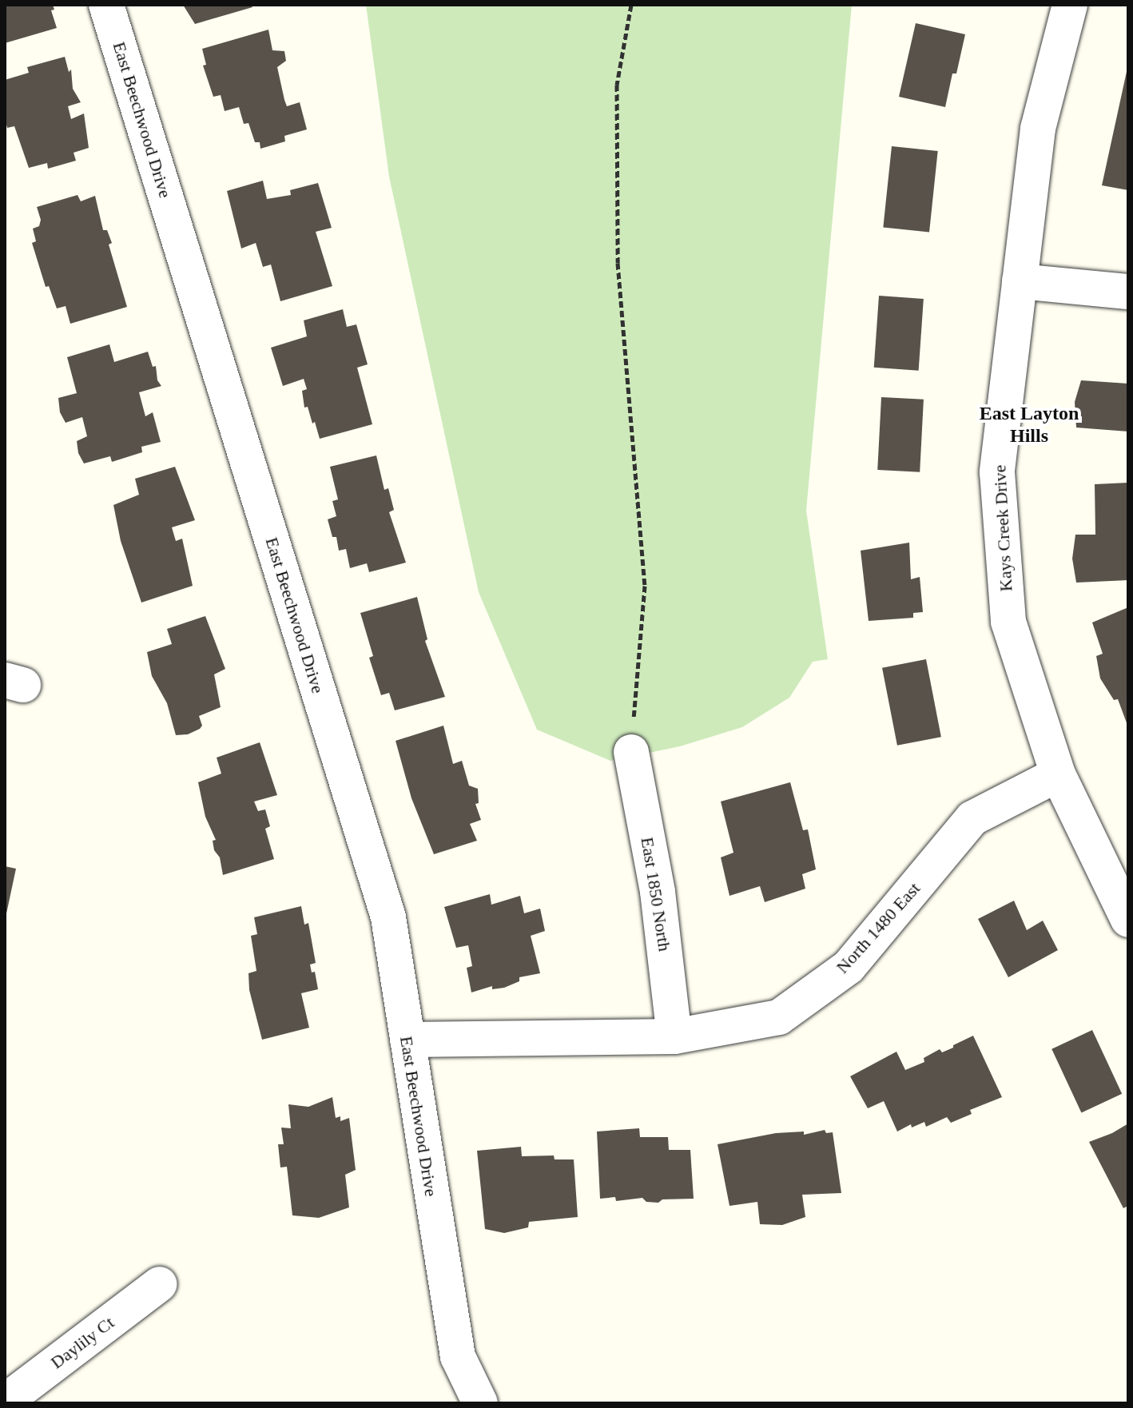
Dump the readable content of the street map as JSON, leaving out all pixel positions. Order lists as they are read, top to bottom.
{
  "streets": {
    "street": [
      "East Beechwood Drive",
      "Kays Creek Drive",
      "East 1850 North",
      "North 1480 East",
      "Daylily Ct"
    ]
  },
  "crossings": [
    ["East Beechwood Drive", "North 1480 East"],
    ["Kays Creek Drive", "North 1480 East"],
    ["East 1850 North", "North 1480 East"]
  ],
  "districts": ["East Layton Hills"]
}
